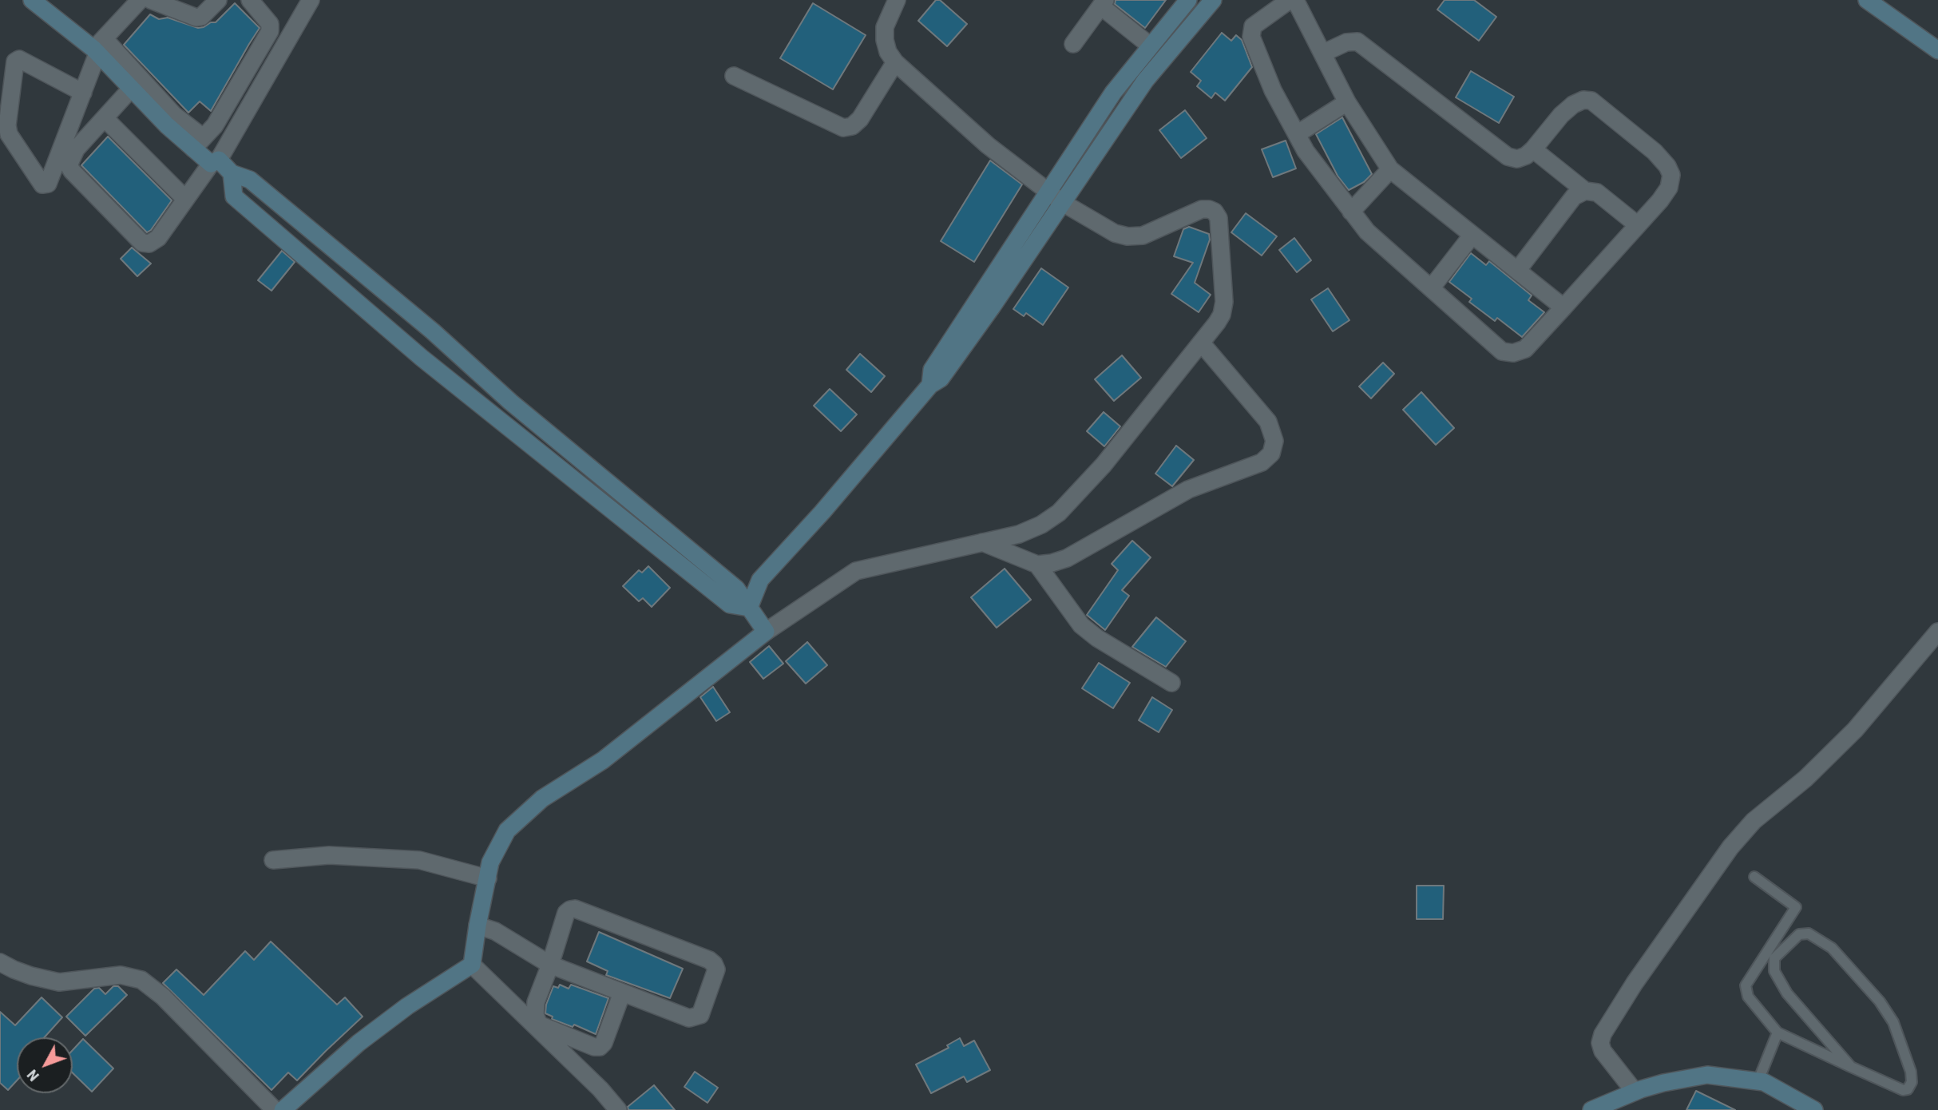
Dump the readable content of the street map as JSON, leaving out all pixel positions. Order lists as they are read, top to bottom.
{
  "north": "bottom left"
}
